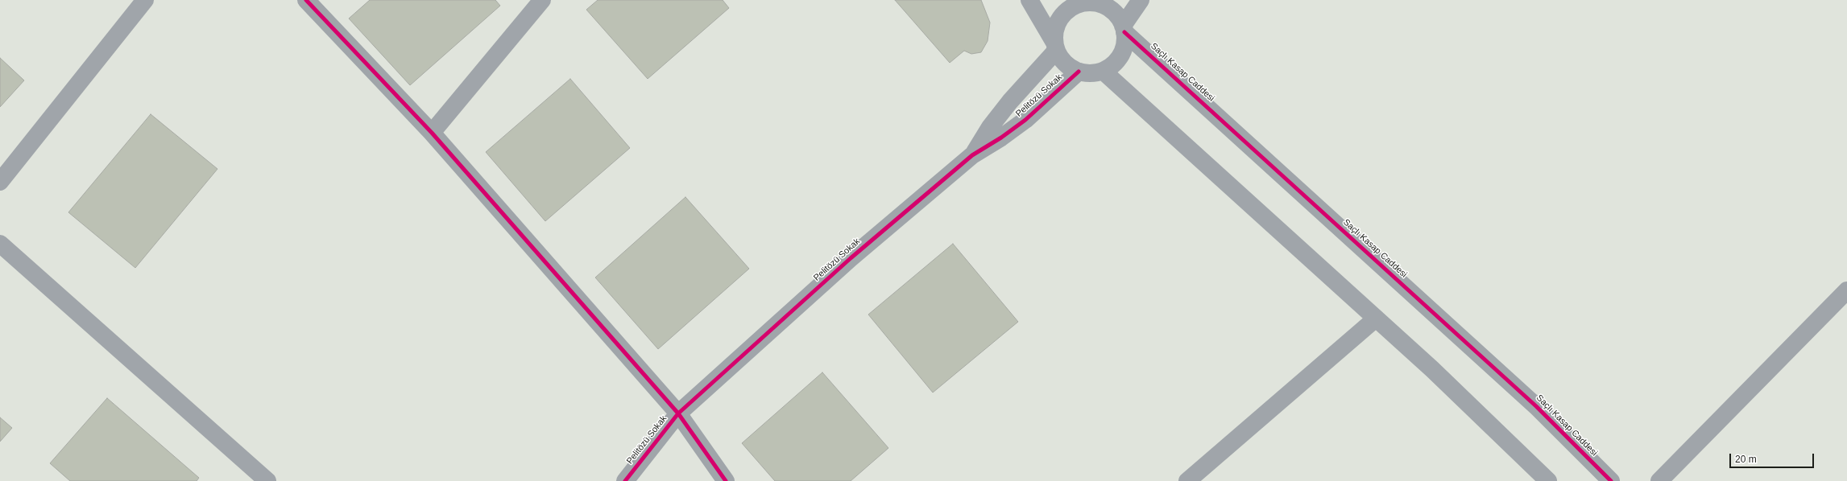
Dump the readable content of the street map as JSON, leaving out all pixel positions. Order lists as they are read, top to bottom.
{
  "streets": {
    "street": ["Saçlı Kasap Caddesi", "Pelitözü Sokak"]
  },
  "crossings": [
    ["Saçlı Kasap Caddesi", "Pelitözü Sokak"]
  ],
  "scale_bar": "20 m"
}
